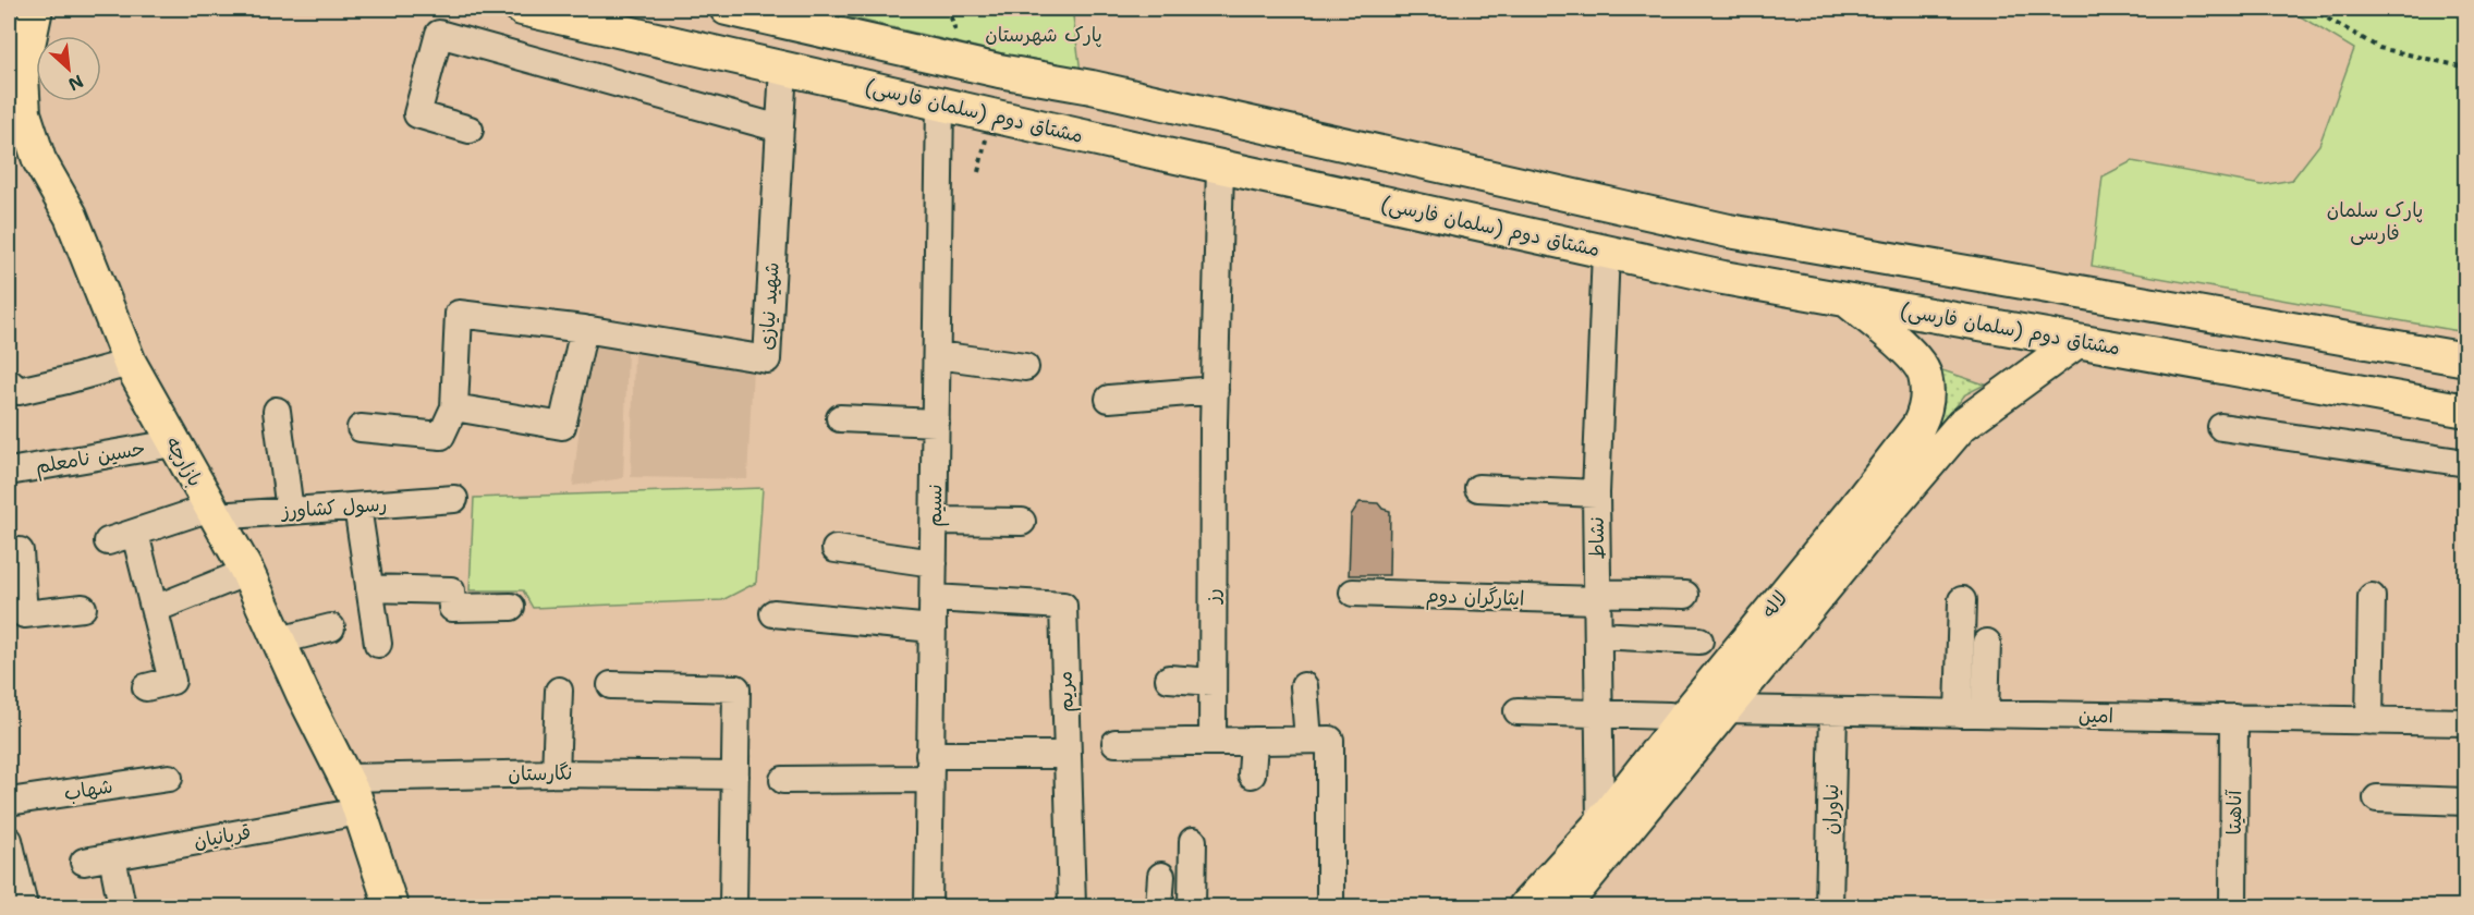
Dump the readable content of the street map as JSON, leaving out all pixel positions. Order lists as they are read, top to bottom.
{
  "streets": {
    "main road": ["مشتاق دوم (سلمان فارسی)", "بازارچه", "لاله"],
    "street": [
      "شهید نیازی",
      "حسین نامعلم",
      "نسیم",
      "رسول کشاورز",
      "نشاط",
      "رز",
      "ایثارگران دوم",
      "مریم",
      "امین",
      "نگارستان",
      "شهاب",
      "نیاوران",
      "آناهیتا",
      "قربانیان"
    ]
  },
  "crossings": [
    ["مشتاق دوم (سلمان فارسی)", "شهید نیازی"],
    ["مشتاق دوم (سلمان فارسی)", "نسیم"],
    ["مشتاق دوم (سلمان فارسی)", "نشاط"],
    ["مشتاق دوم (سلمان فارسی)", "رز"],
    ["مشتاق دوم (سلمان فارسی)", "لاله"],
    ["حسین نامعلم", "بازارچه"],
    ["بازارچه", "رسول کشاورز"],
    ["بازارچه", "نگارستان"],
    ["بازارچه", "قربانیان"],
    ["نسیم", "مریم"],
    ["نشاط", "ایثارگران دوم"],
    ["نشاط", "لاله"],
    ["لاله", "امین"],
    ["امین", "نیاوران"],
    ["امین", "آناهیتا"]
  ],
  "parks": ["پارک شهرستان", "پارک سلمان فارسی"],
  "north": "bottom right"
}
